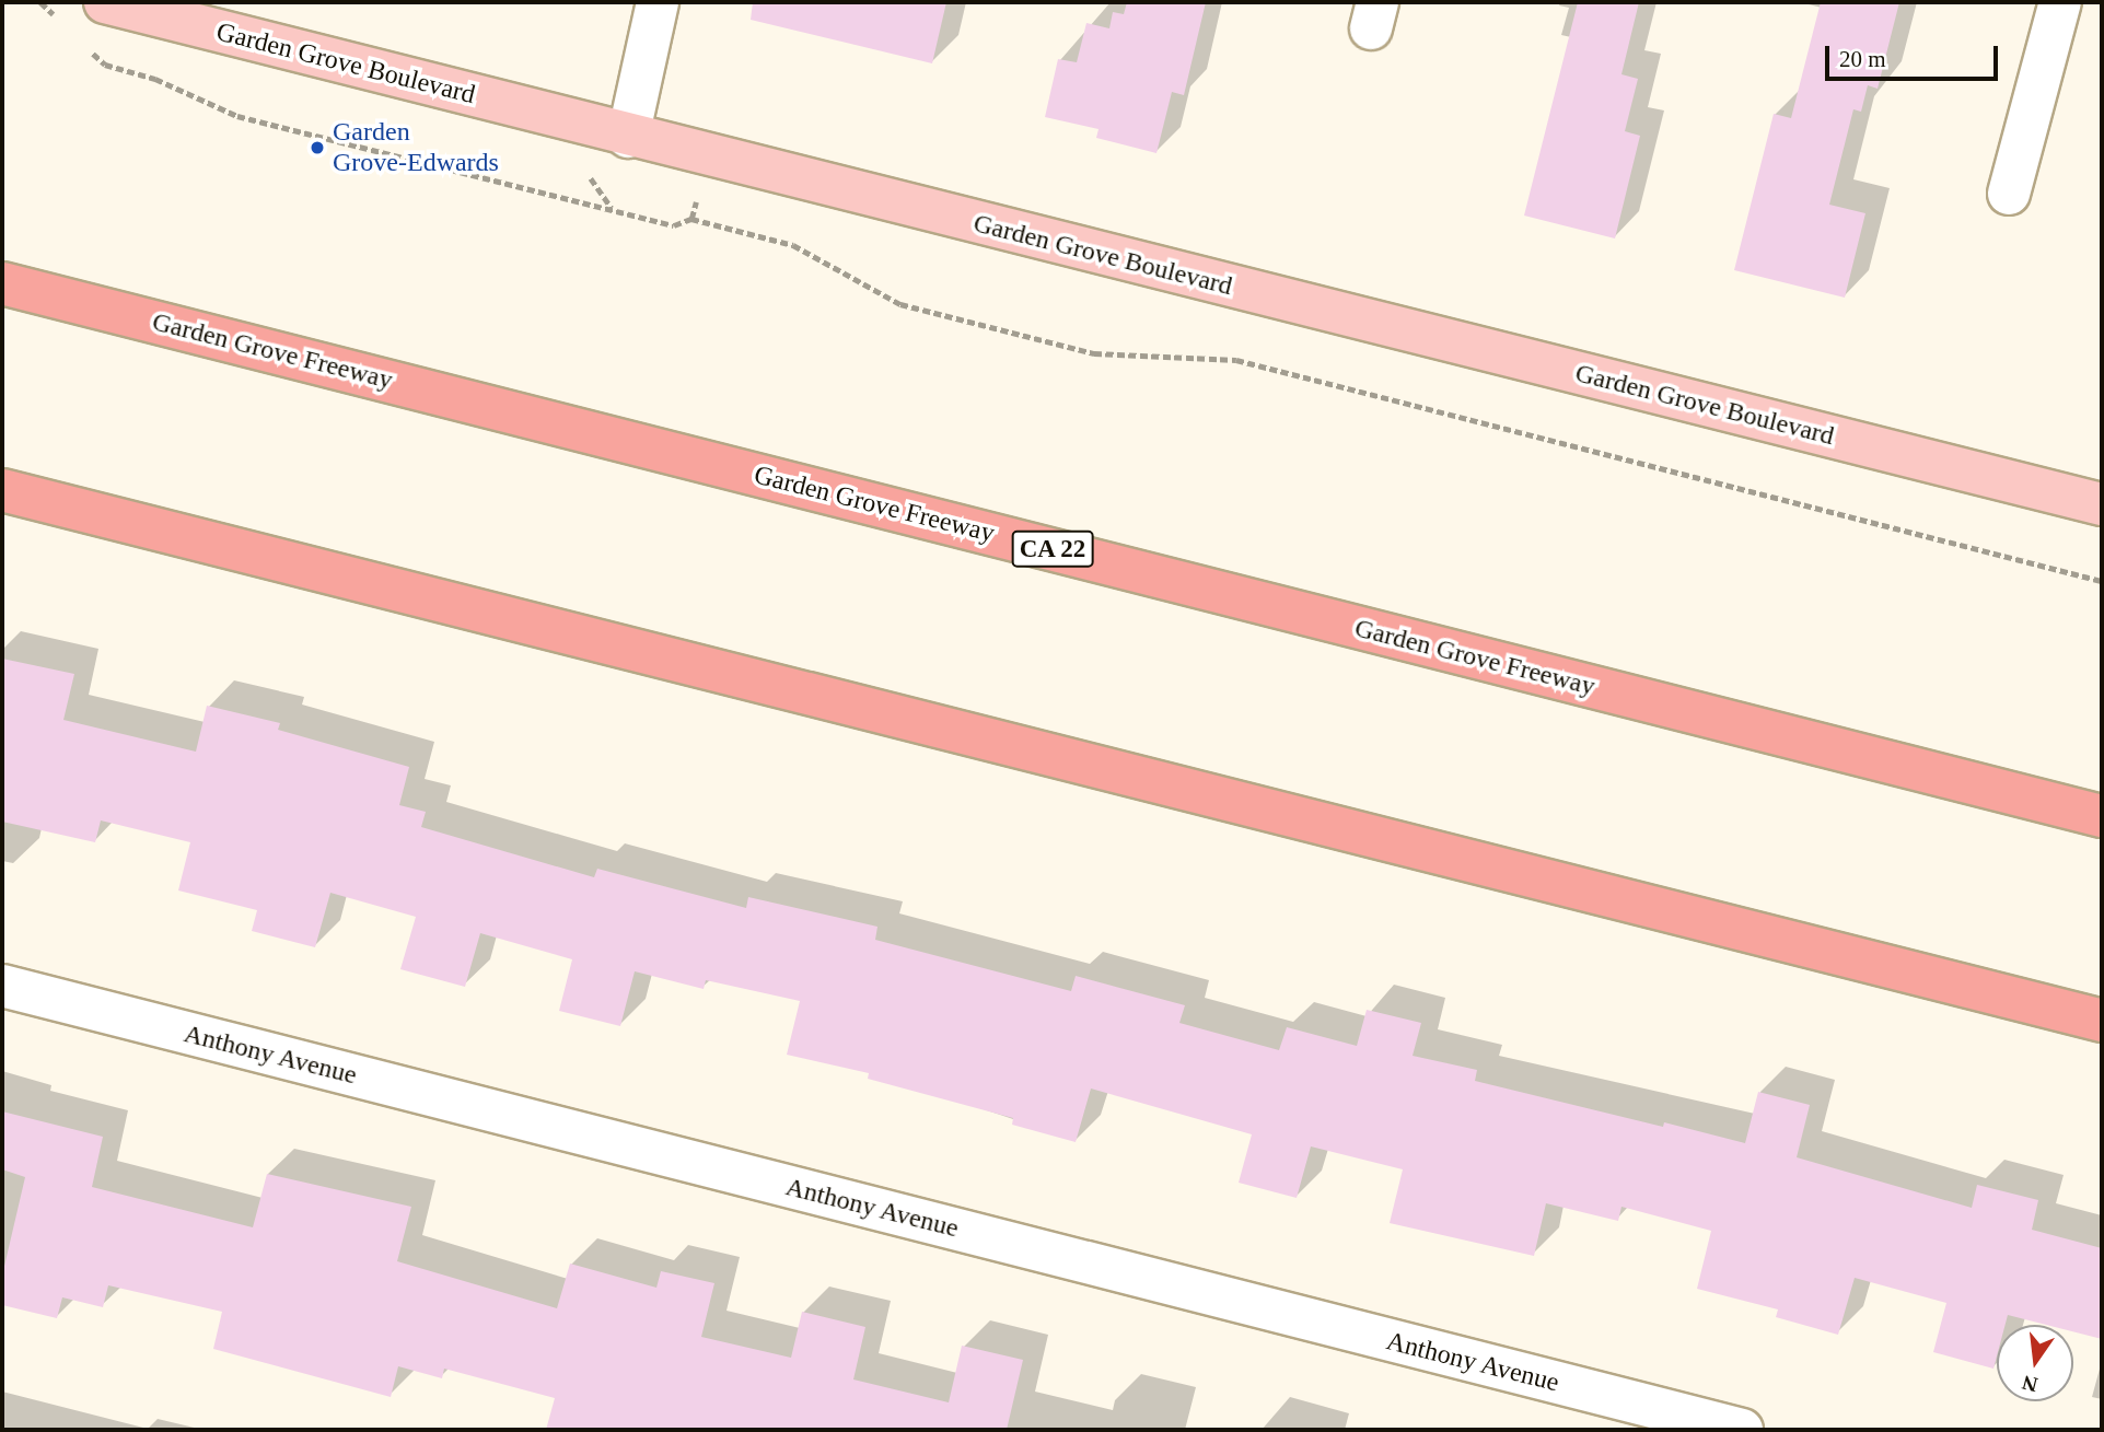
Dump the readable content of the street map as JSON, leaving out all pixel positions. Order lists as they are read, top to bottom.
{
  "streets": {
    "highway": ["Garden Grove Freeway", "CA 22"],
    "main road": ["Garden Grove Boulevard"],
    "street": ["Anthony Avenue"]
  },
  "places": ["Garden Grove-Edwards"],
  "scale_bar": "20 m",
  "north": "bottom"
}
